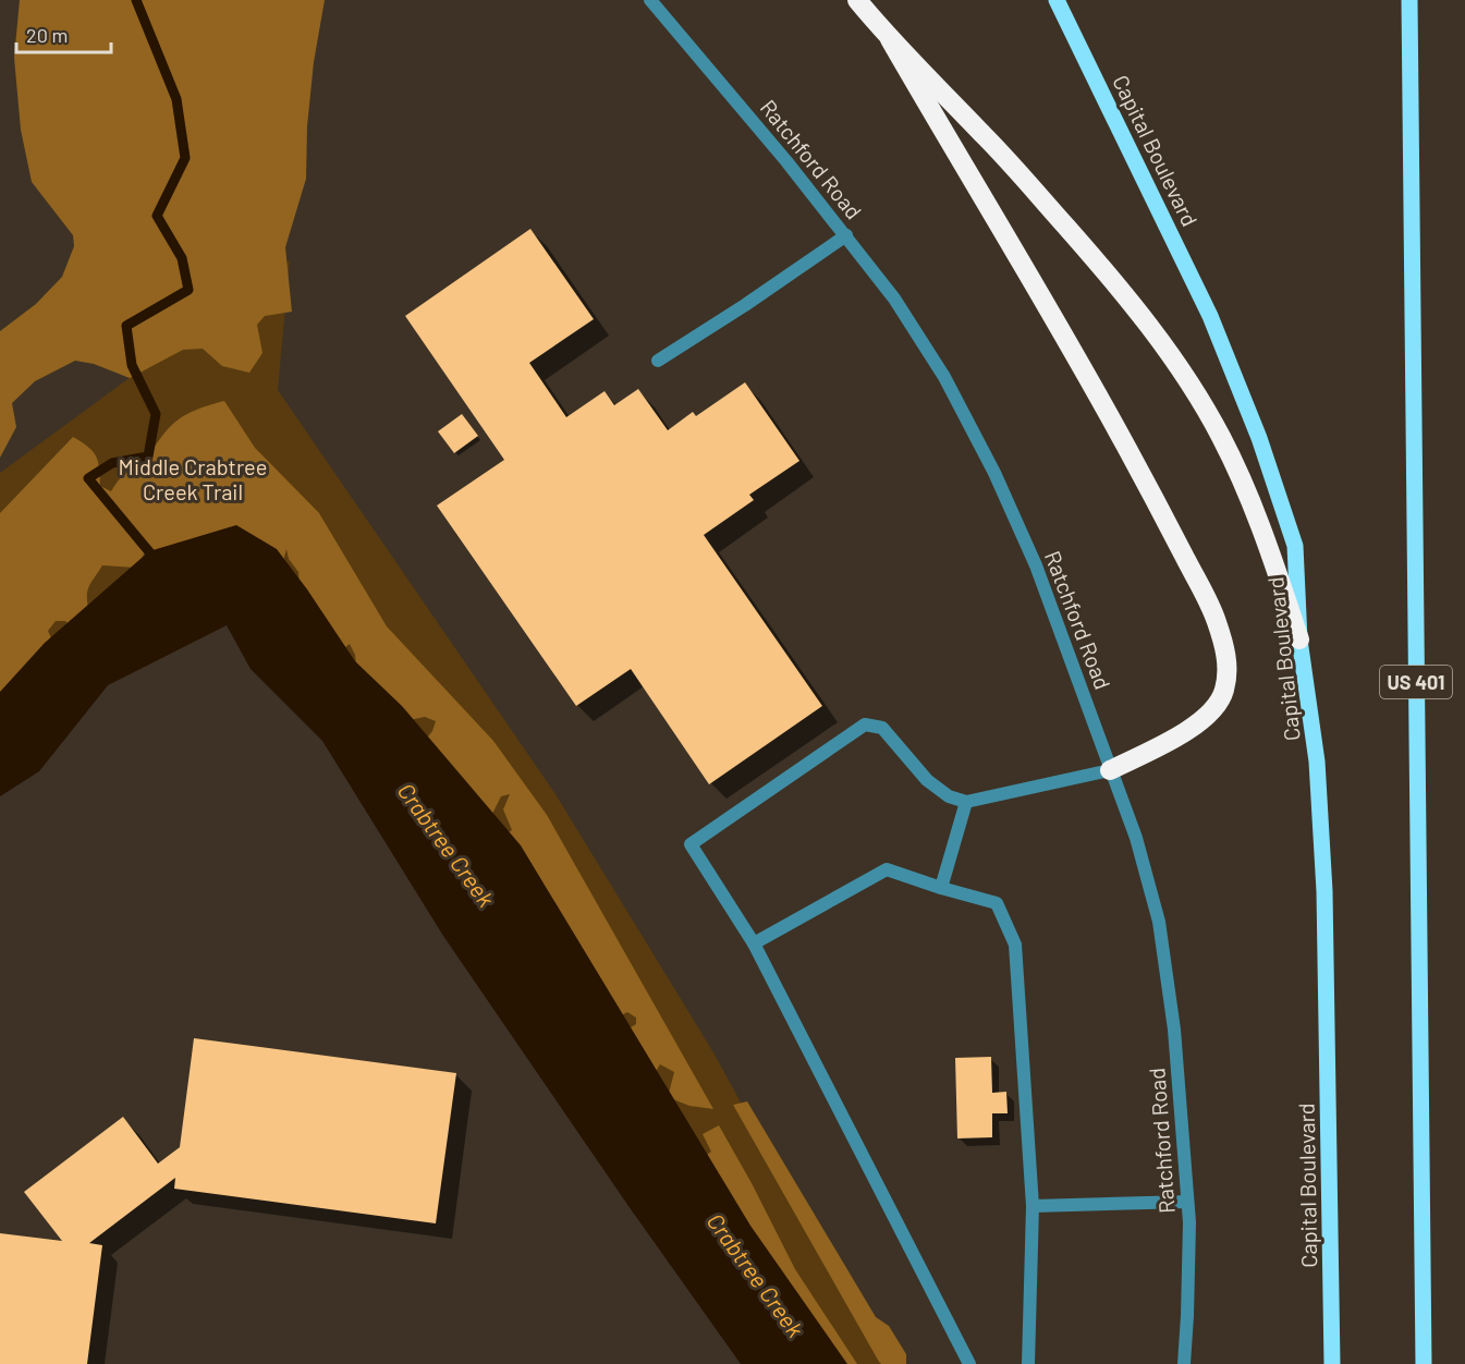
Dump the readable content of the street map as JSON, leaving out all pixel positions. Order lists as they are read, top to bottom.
{
  "streets": {
    "main road": ["Capital Boulevard", "US 401"],
    "street": ["Ratchford Road"]
  },
  "water": ["Crabtree Creek"],
  "parks": ["Middle Crabtree Creek Trail"],
  "scale_bar": "20 m"
}
